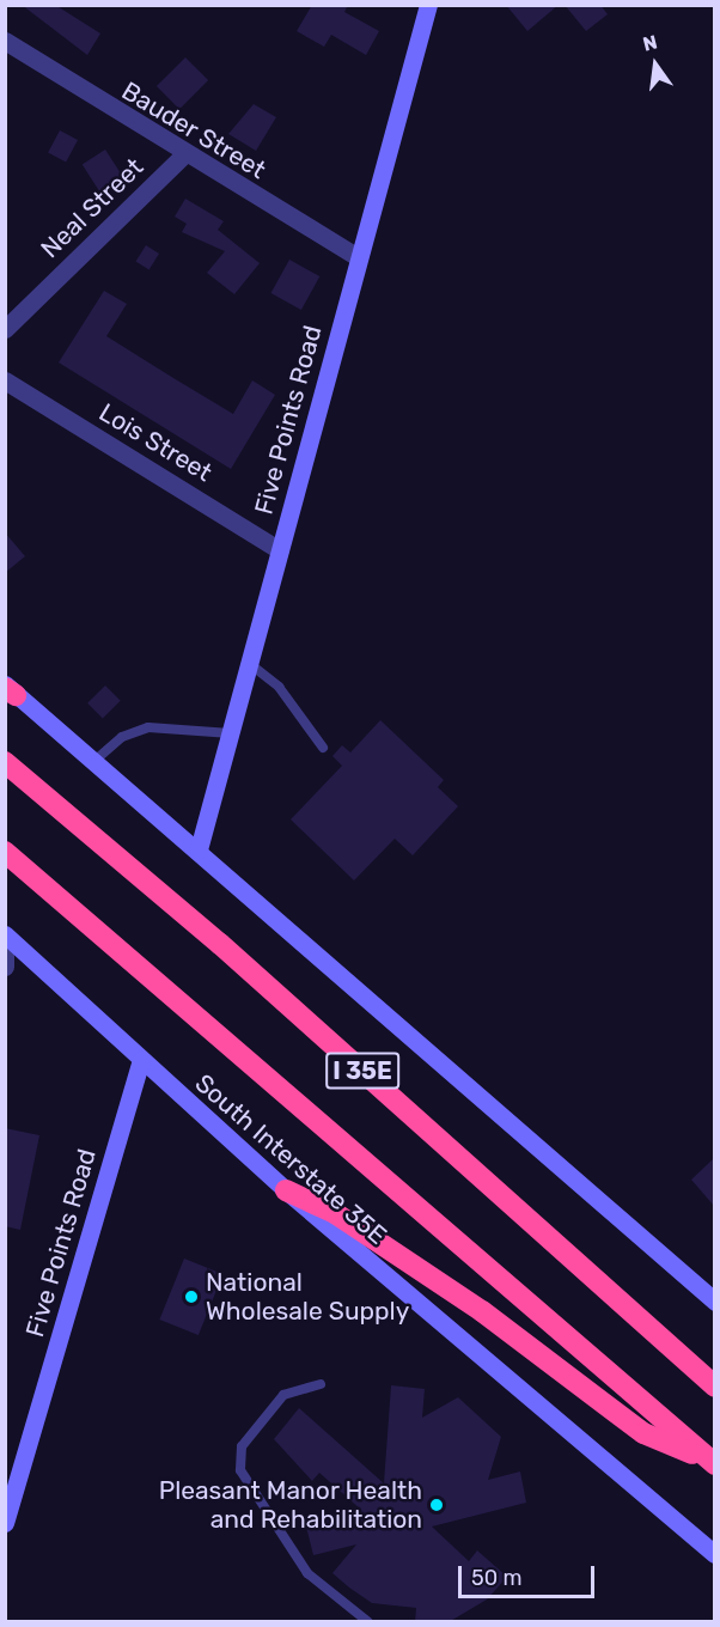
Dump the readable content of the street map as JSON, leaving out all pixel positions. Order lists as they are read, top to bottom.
{
  "streets": {
    "highway": ["I 35E"],
    "main road": ["Five Points Road", "South Interstate 35E"],
    "street": ["Bauder Street", "Neal Street", "Lois Street"]
  },
  "crossings": [
    ["Bauder Street", "Neal Street"],
    ["Bauder Street", "Five Points Road"],
    ["Five Points Road", "Lois Street"],
    ["Five Points Road", "South Interstate 35E"]
  ],
  "places": ["National Wholesale Supply", "Pleasant Manor Health and Rehabilitation"],
  "scale_bar": "50 m",
  "north": "top"
}
